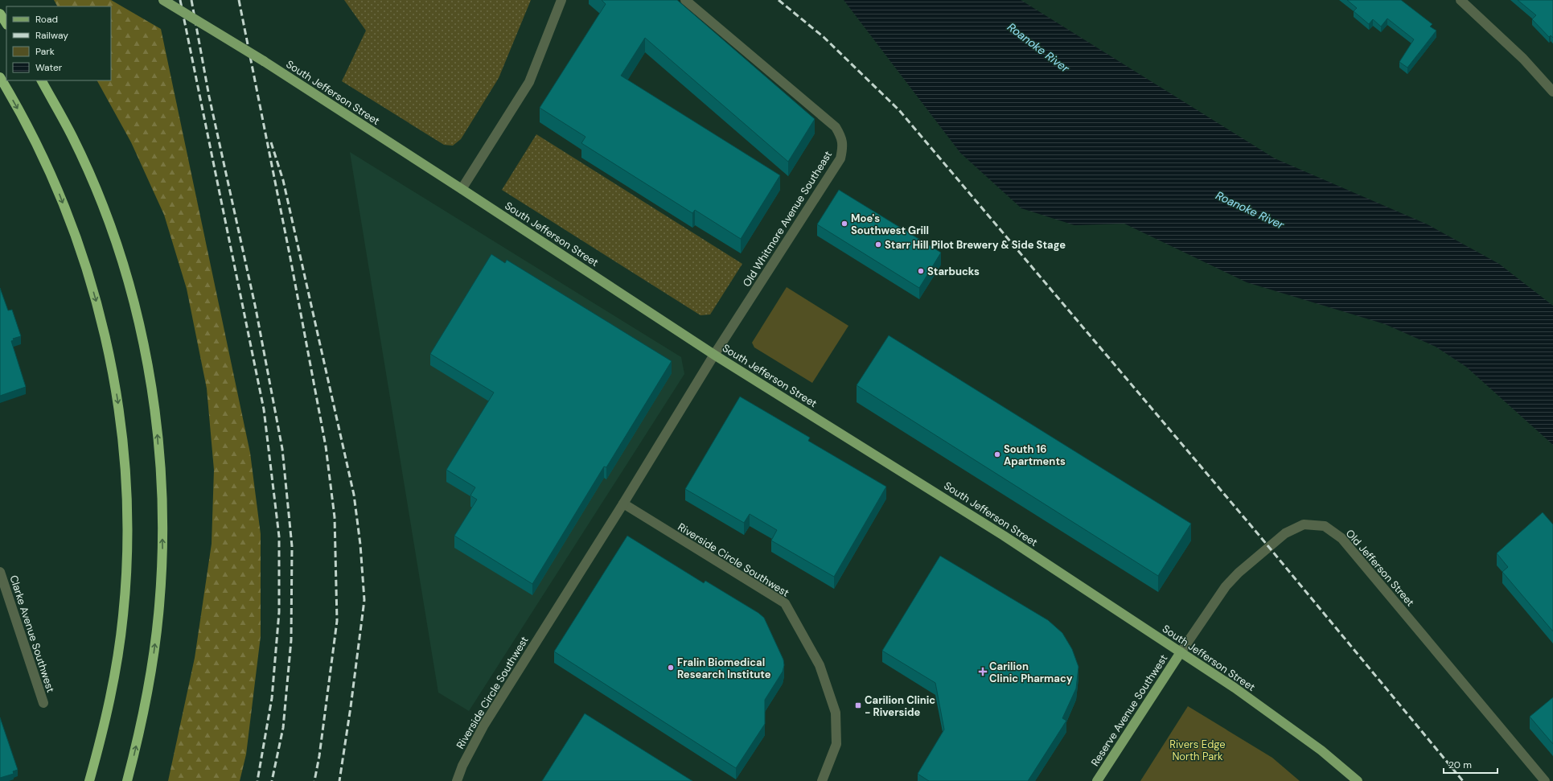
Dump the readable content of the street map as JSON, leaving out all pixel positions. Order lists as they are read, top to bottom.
{
  "streets": {
    "main road": ["South Jefferson Street", "Reserve Avenue Southwest"],
    "street": [
      "Old Whitmore Avenue Southeast",
      "Riverside Circle Southwest",
      "Old Jefferson Street",
      "Clarke Avenue Southwest"
    ]
  },
  "crossings": [
    ["South Jefferson Street", "Old Whitmore Avenue Southeast"],
    ["South Jefferson Street", "Riverside Circle Southwest"],
    ["South Jefferson Street", "Old Jefferson Street"],
    ["South Jefferson Street", "Reserve Avenue Southwest"],
    ["Old Whitmore Avenue Southeast", "Riverside Circle Southwest"],
    ["Old Jefferson Street", "Reserve Avenue Southwest"]
  ],
  "water": ["Roanoke River"],
  "parks": ["Rivers Edge North Park"],
  "places": {
    "other": [
      "Moe's Southwest Grill",
      "Starr Hill Pilot Brewery & Side Stage",
      "Starbucks",
      "South 16 Apartments",
      "Fralin Biomedical Research Institute"
    ],
    "health": ["Carilion Clinic Pharmacy"],
    "transit": ["Carilion Clinic - Riverside"]
  },
  "legend": [
    "Road",
    "Railway",
    "Park",
    "Water"
  ],
  "scale_bar": "20 m"
}
